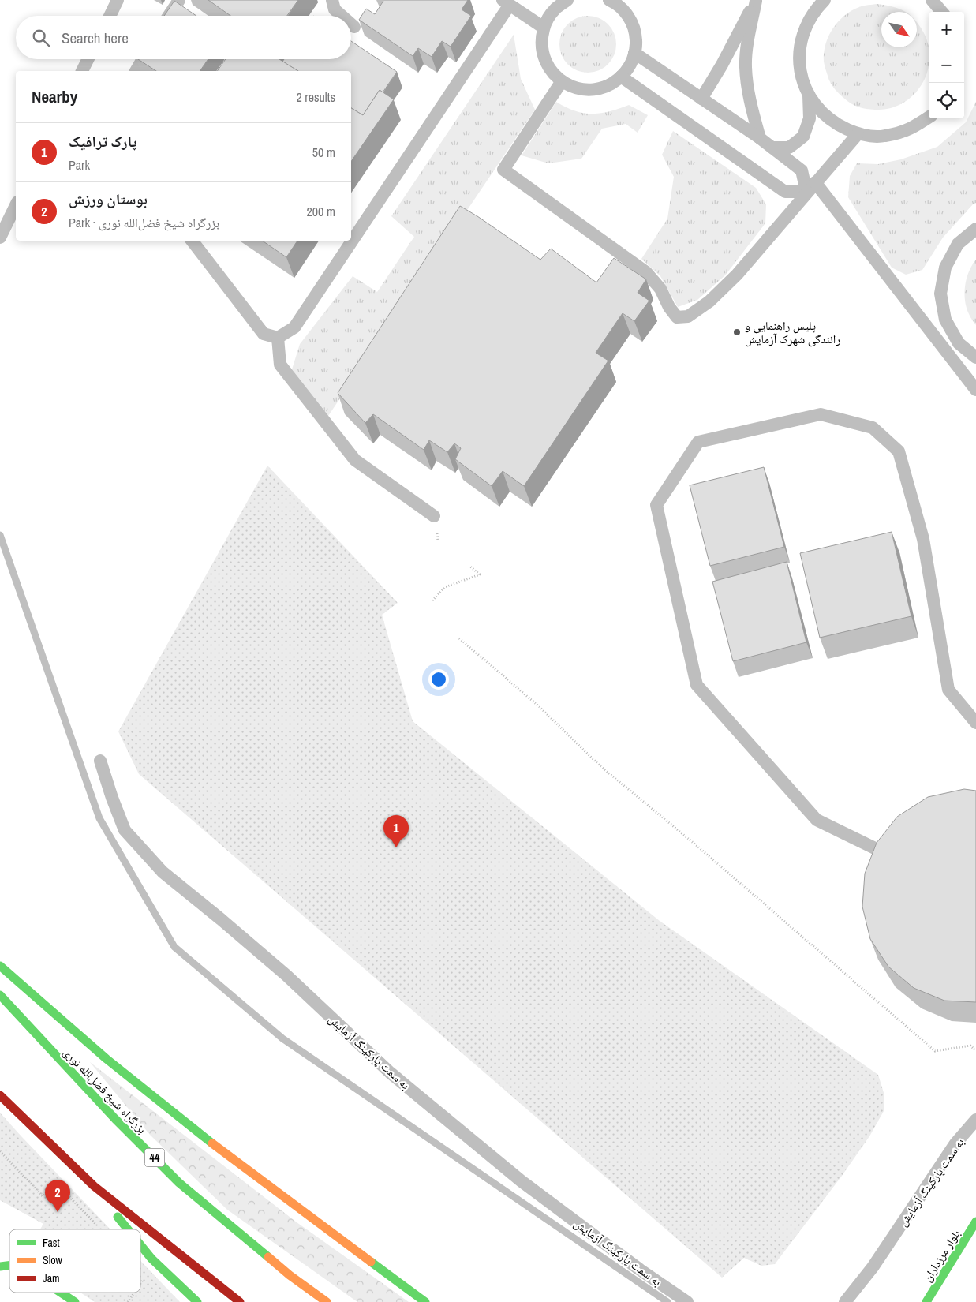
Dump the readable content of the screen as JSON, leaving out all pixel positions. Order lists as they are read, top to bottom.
{
  "streets": {
    "main road": ["بزرگراه شیخ فضل‌الله نوری", "44", "بلوار مرزداران"],
    "lane": ["به سمت پارکینگ آزمایش"]
  },
  "places": ["پلیس راهنمایی و رانندگی شهرک آزمایش"],
  "legend": ["Fast", "Slow", "Jam"],
  "north": "bottom right",
  "page": {
    "map_buttons": ["+", "−"],
    "search": "Search here",
    "heading": ["Nearby", "2 results"],
    "list": [
      {
        "mark": "1",
        "name": "پارک ترافیک",
        "note": "Park",
        "value": "50 m"
      },
      {
        "mark": "2",
        "name": "بوستان ورزش",
        "note": "Park · بزرگراه شیخ فضل‌الله نوری",
        "value": "200 m"
      }
    ],
    "pins": ["1", "2"]
  }
}
